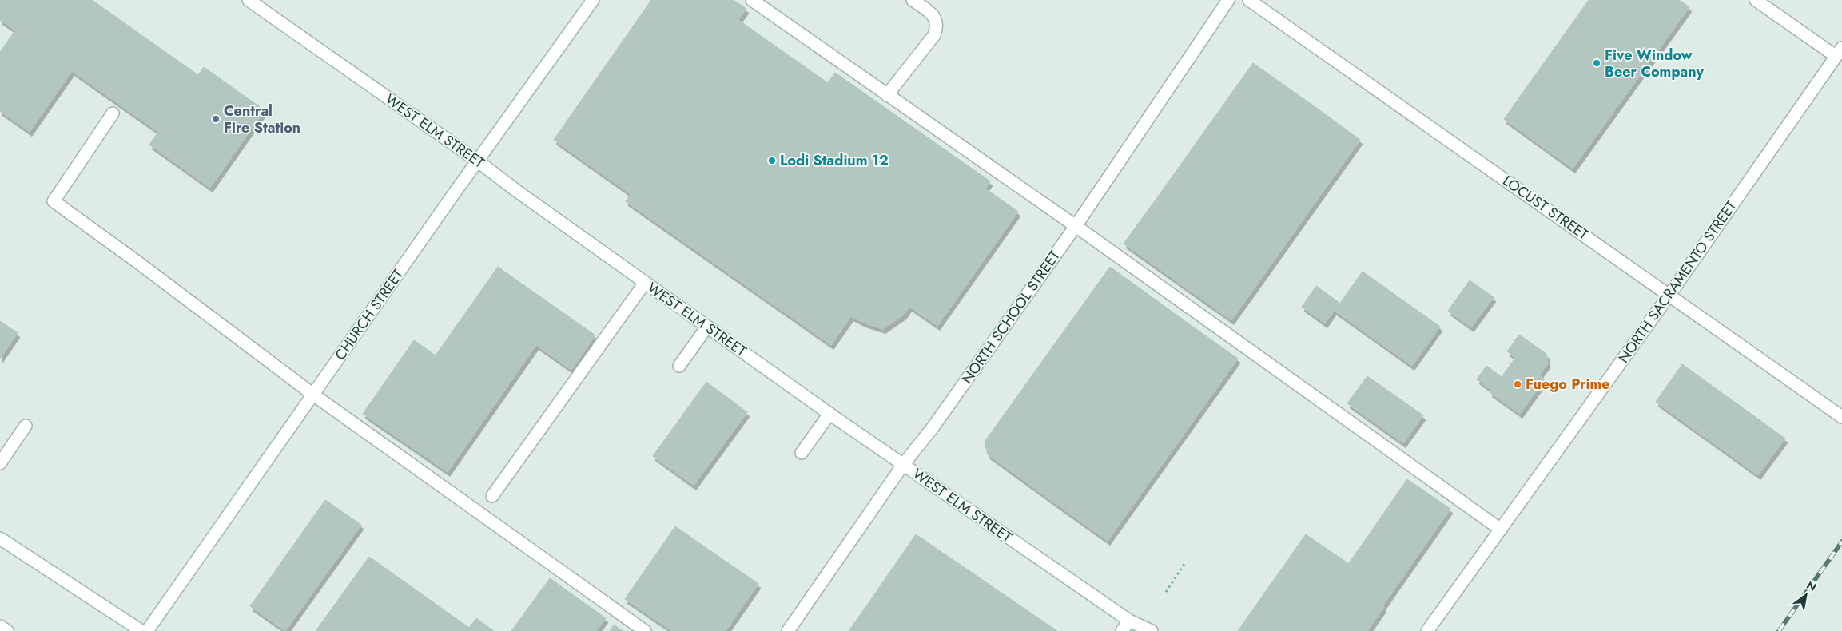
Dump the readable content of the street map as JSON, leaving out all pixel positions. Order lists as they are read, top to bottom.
{
  "streets": {
    "street": [
      "WEST ELM STREET",
      "LOCUST STREET",
      "NORTH SACRAMENTO STREET",
      "CHURCH STREET",
      "NORTH SCHOOL STREET"
    ]
  },
  "crossings": [
    ["WEST ELM STREET", "CHURCH STREET"],
    ["WEST ELM STREET", "NORTH SCHOOL STREET"],
    ["LOCUST STREET", "NORTH SACRAMENTO STREET"]
  ],
  "places": [
    "Five Window Beer Company",
    "Central Fire Station",
    "Lodi Stadium 12",
    "Fuego Prime"
  ],
  "north": "top right"
}
